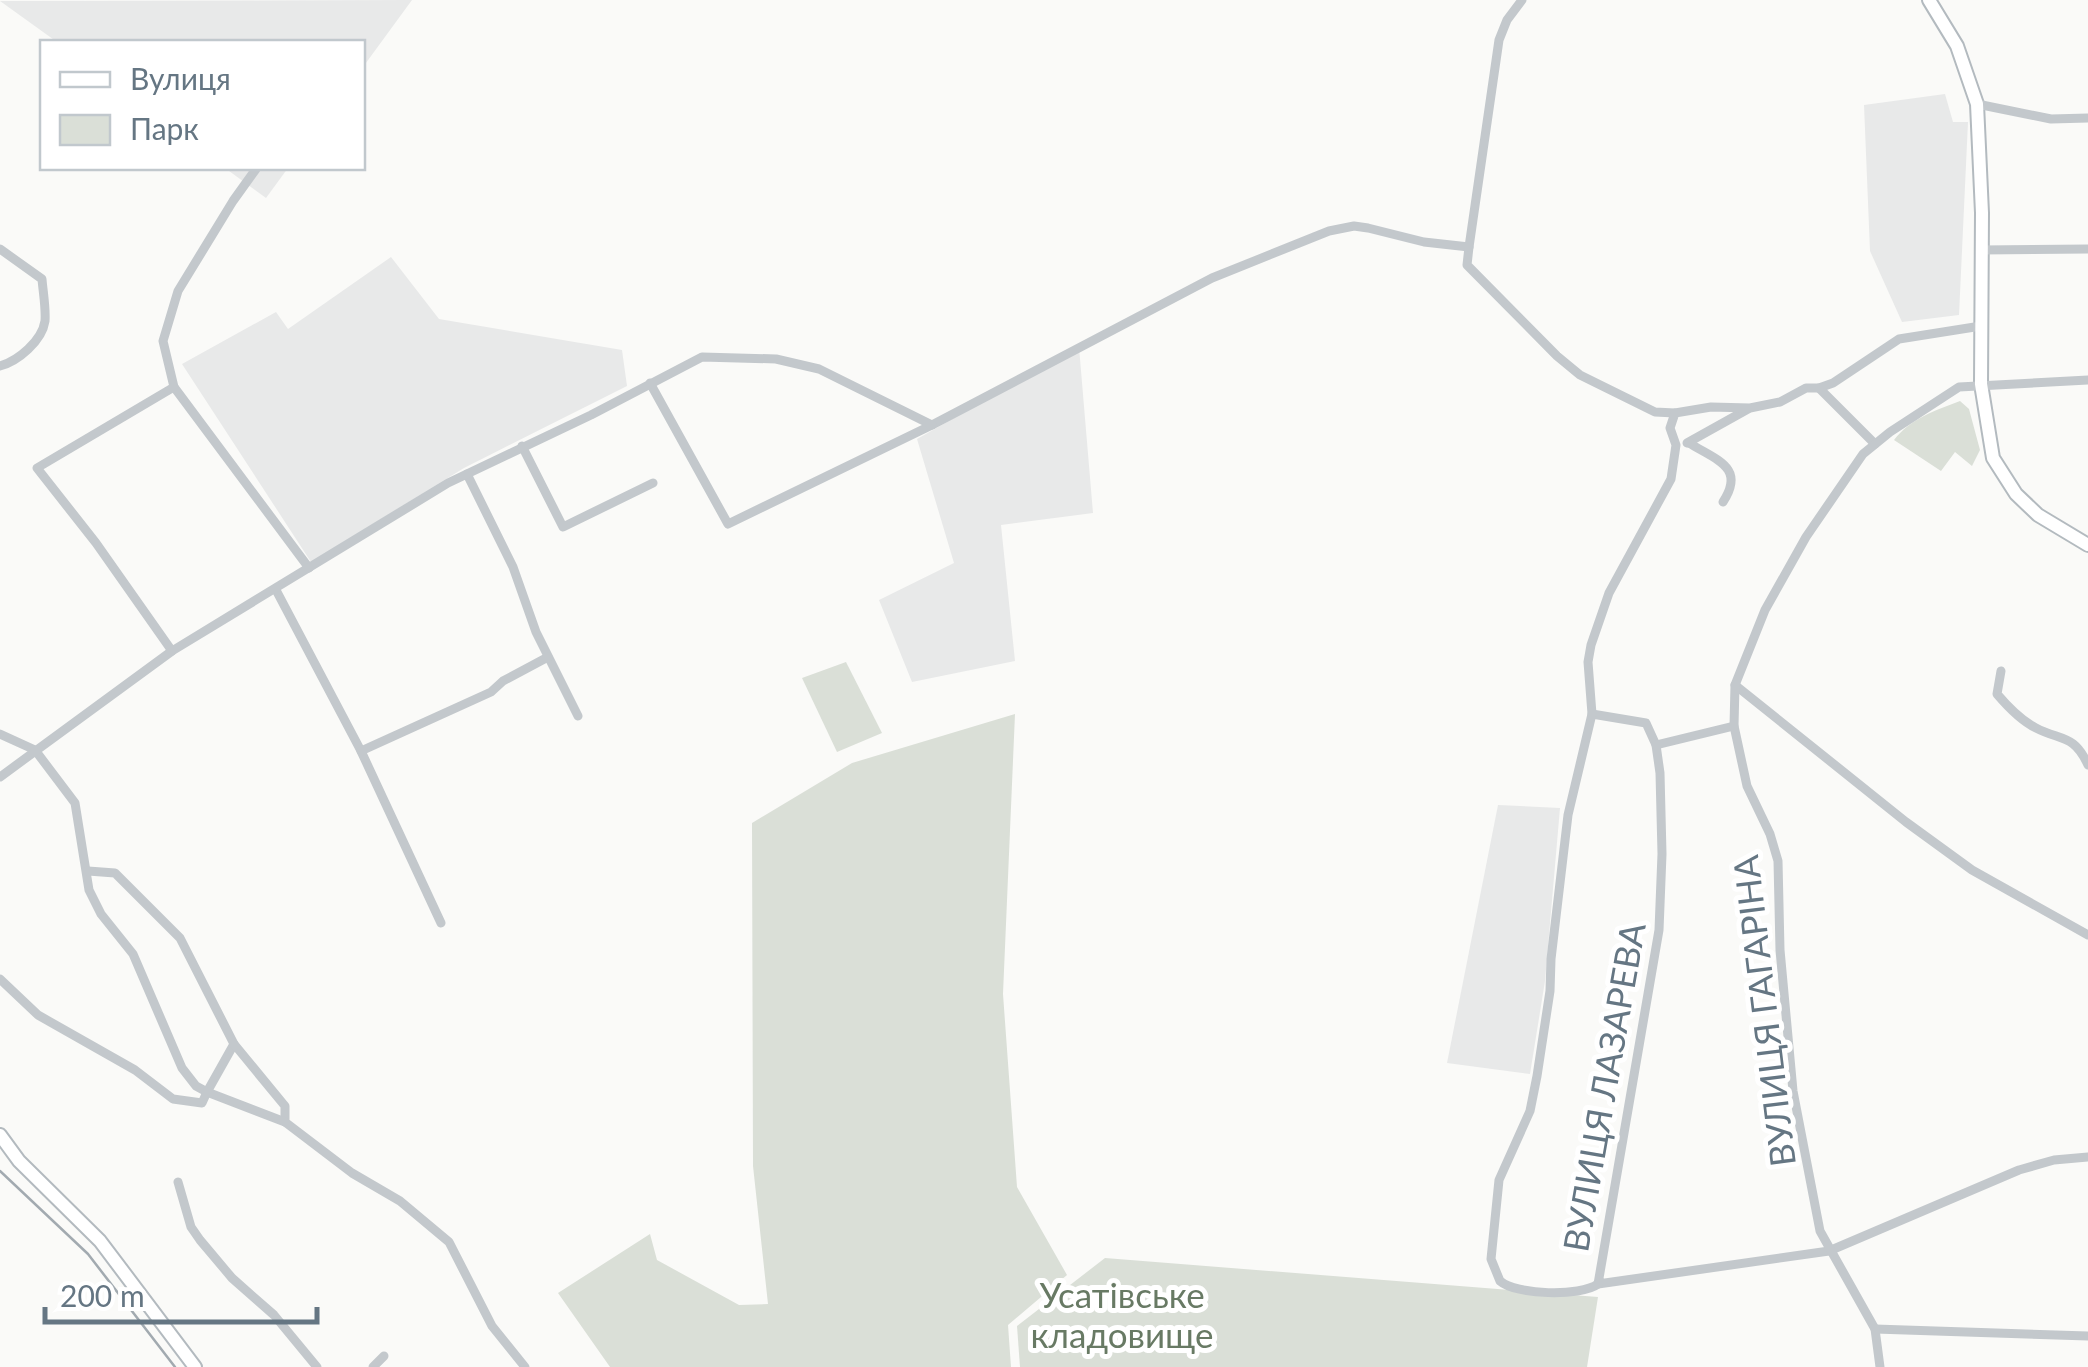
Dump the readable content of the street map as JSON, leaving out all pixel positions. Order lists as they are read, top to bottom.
{
  "streets": {
    "street": ["ВУЛИЦЯ ГАГАРІНА", "ВУЛИЦЯ ЛАЗАРЕВА"]
  },
  "crossings": [
    ["ВУЛИЦЯ ГАГАРІНА", "ВУЛИЦЯ ЛАЗАРЕВА"]
  ],
  "parks": ["Усатівське кладовище"],
  "legend": ["Вулиця", "Парк"],
  "scale_bar": "200 m"
}
